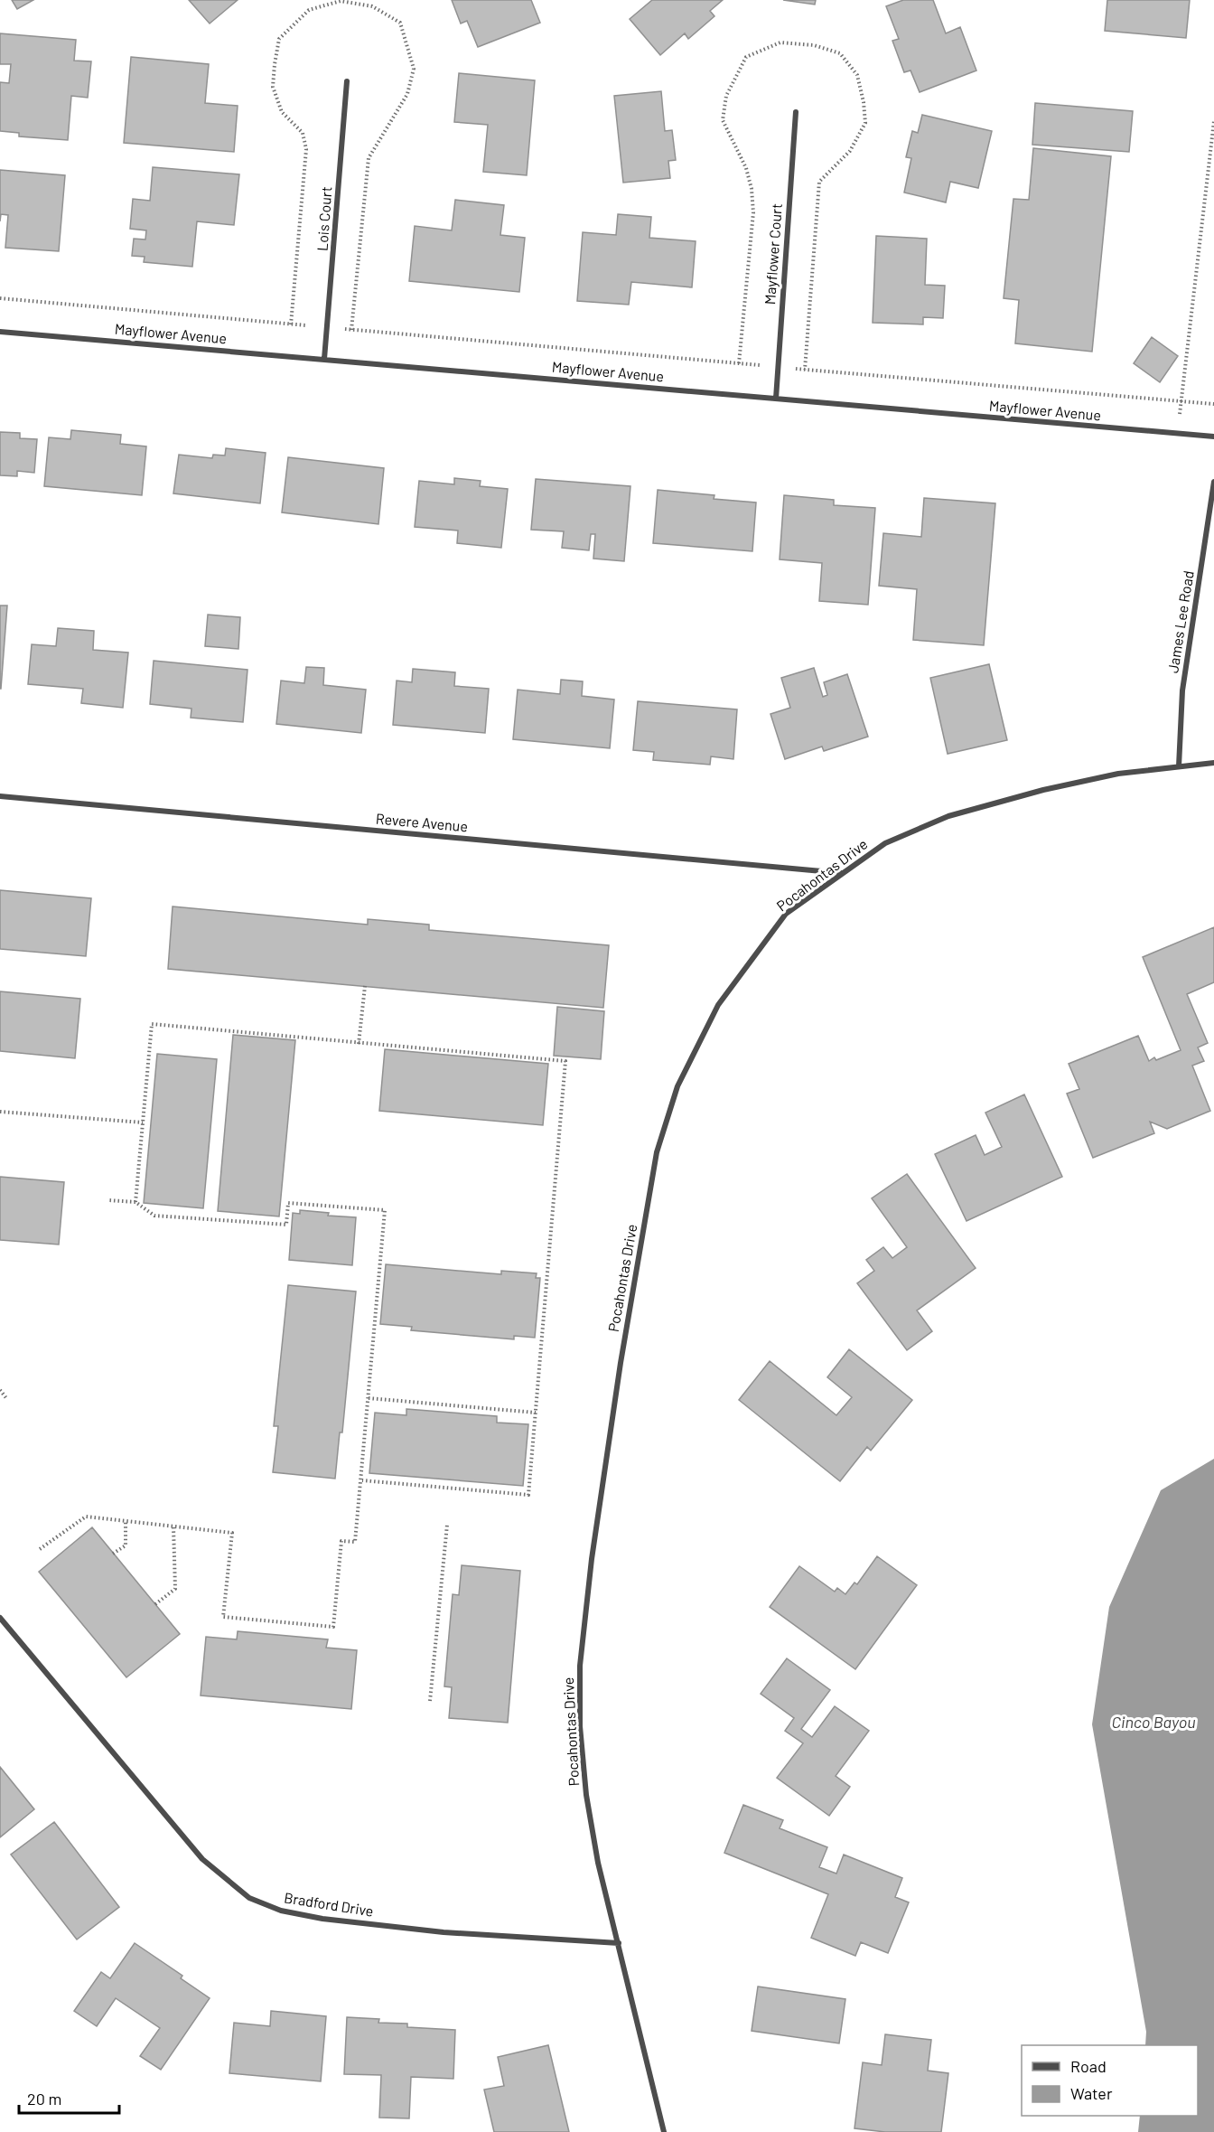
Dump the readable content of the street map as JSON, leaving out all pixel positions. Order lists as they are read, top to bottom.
{
  "streets": {
    "street": [
      "Lois Court",
      "Mayflower Court",
      "Mayflower Avenue",
      "James Lee Road",
      "Revere Avenue",
      "Pocahontas Drive",
      "Bradford Drive"
    ]
  },
  "crossings": [
    ["Lois Court", "Mayflower Avenue"],
    ["Mayflower Court", "Mayflower Avenue"],
    ["James Lee Road", "Pocahontas Drive"],
    ["Revere Avenue", "Pocahontas Drive"],
    ["Pocahontas Drive", "Bradford Drive"]
  ],
  "water": ["Cinco Bayou"],
  "legend": ["Road", "Water"],
  "scale_bar": "20 m"
}
